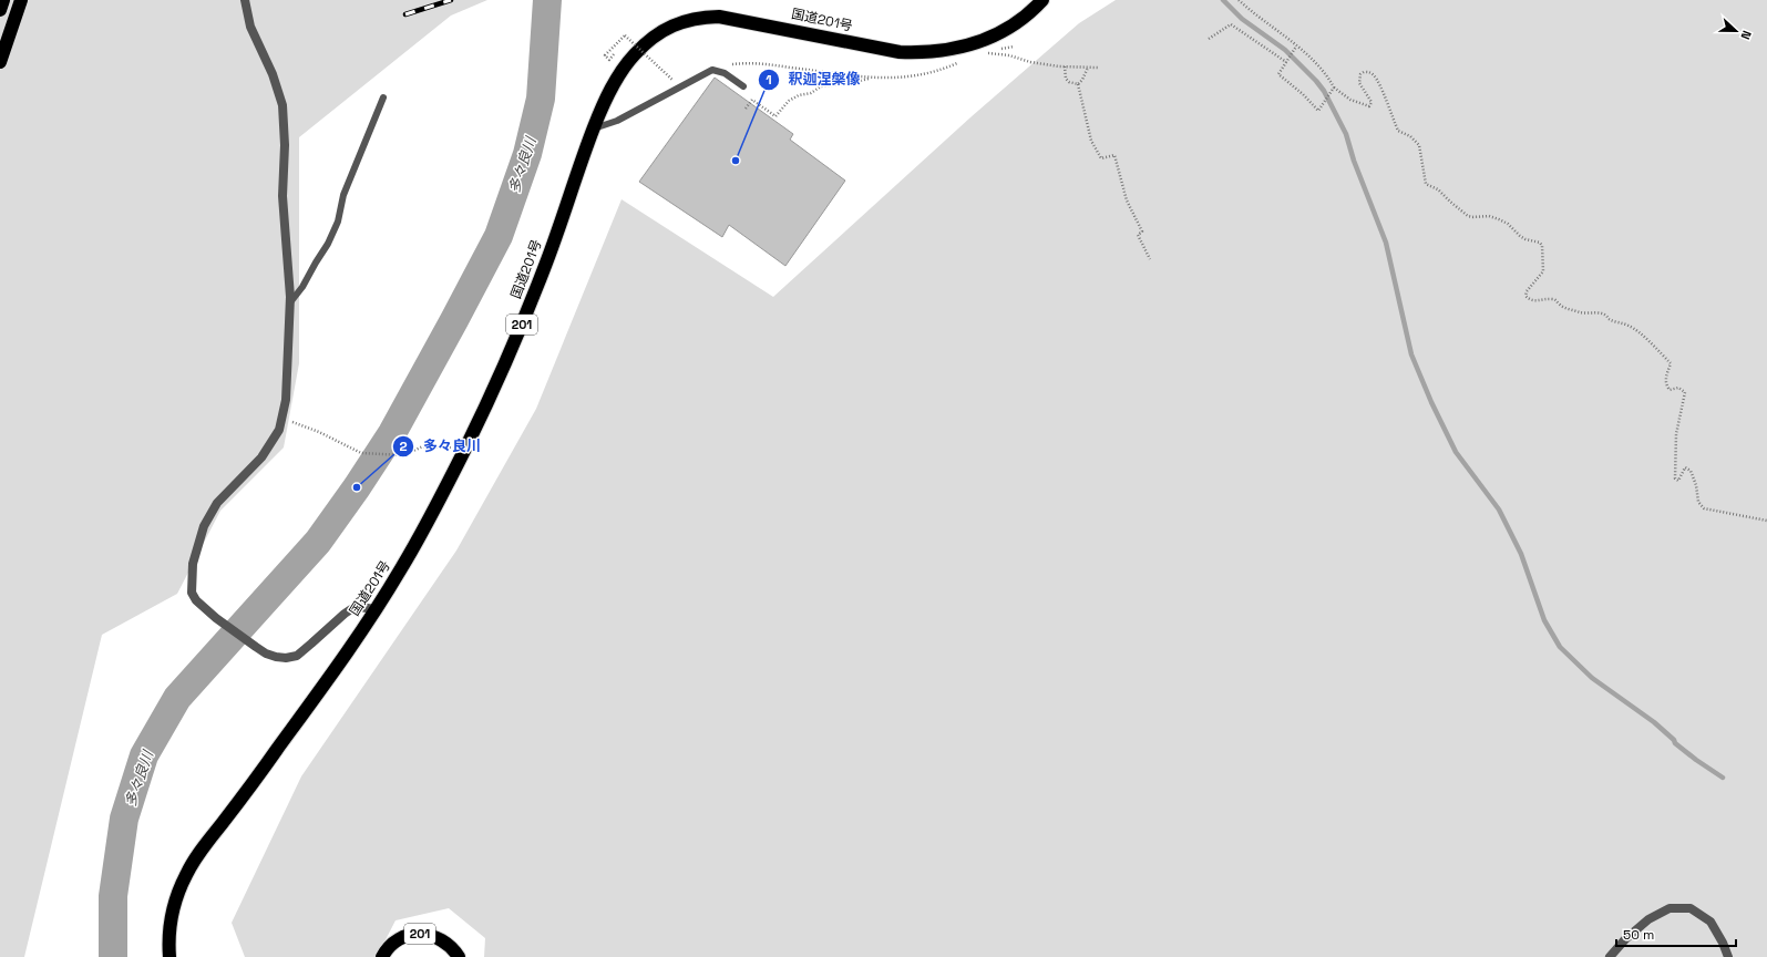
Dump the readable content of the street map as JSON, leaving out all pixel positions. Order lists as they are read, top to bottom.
{
  "streets": {
    "highway": ["国道201号", "201"]
  },
  "water": ["多々良川"],
  "places": ["釈迦涅槃像", "多々良川"],
  "scale_bar": "50 m",
  "north": "right"
}
